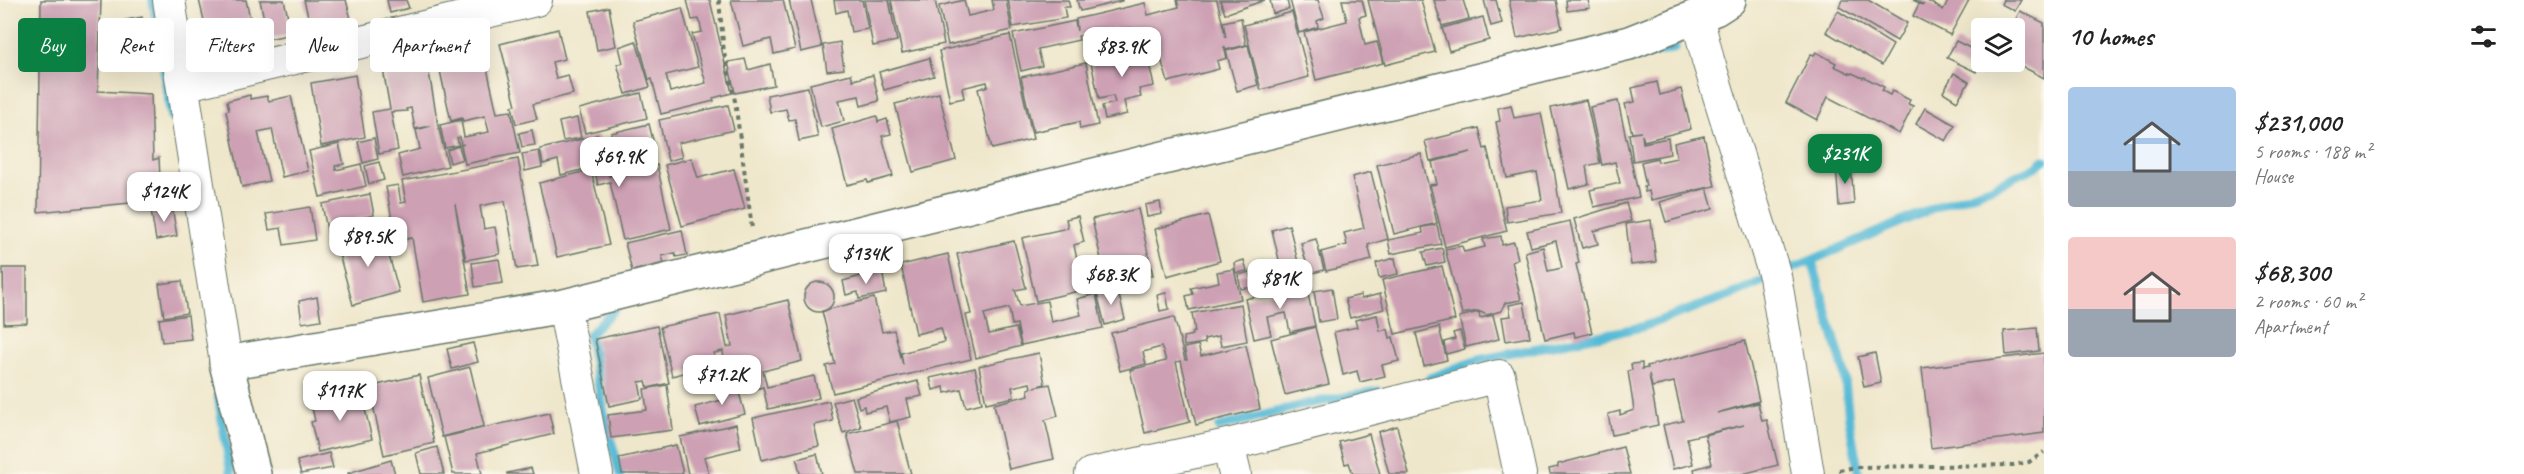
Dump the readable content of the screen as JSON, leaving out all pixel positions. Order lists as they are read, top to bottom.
{
  "page": {
    "heading": "10 homes",
    "chip": [
      "Buy",
      "Rent",
      "Filters",
      "New",
      "Apartment"
    ],
    "price": [
      "$83.9K",
      "$231K",
      "$69.9K",
      "$124K",
      "$89.5K",
      "$134K",
      "$68.3K",
      "$81K",
      "$71.2K",
      "$117K"
    ],
    "list": [
      {
        "name": "$231,000",
        "note": "5 rooms · 188 m² · House"
      },
      {
        "name": "$68,300",
        "note": "2 rooms · 60 m² · Apartment"
      }
    ]
  }
}
